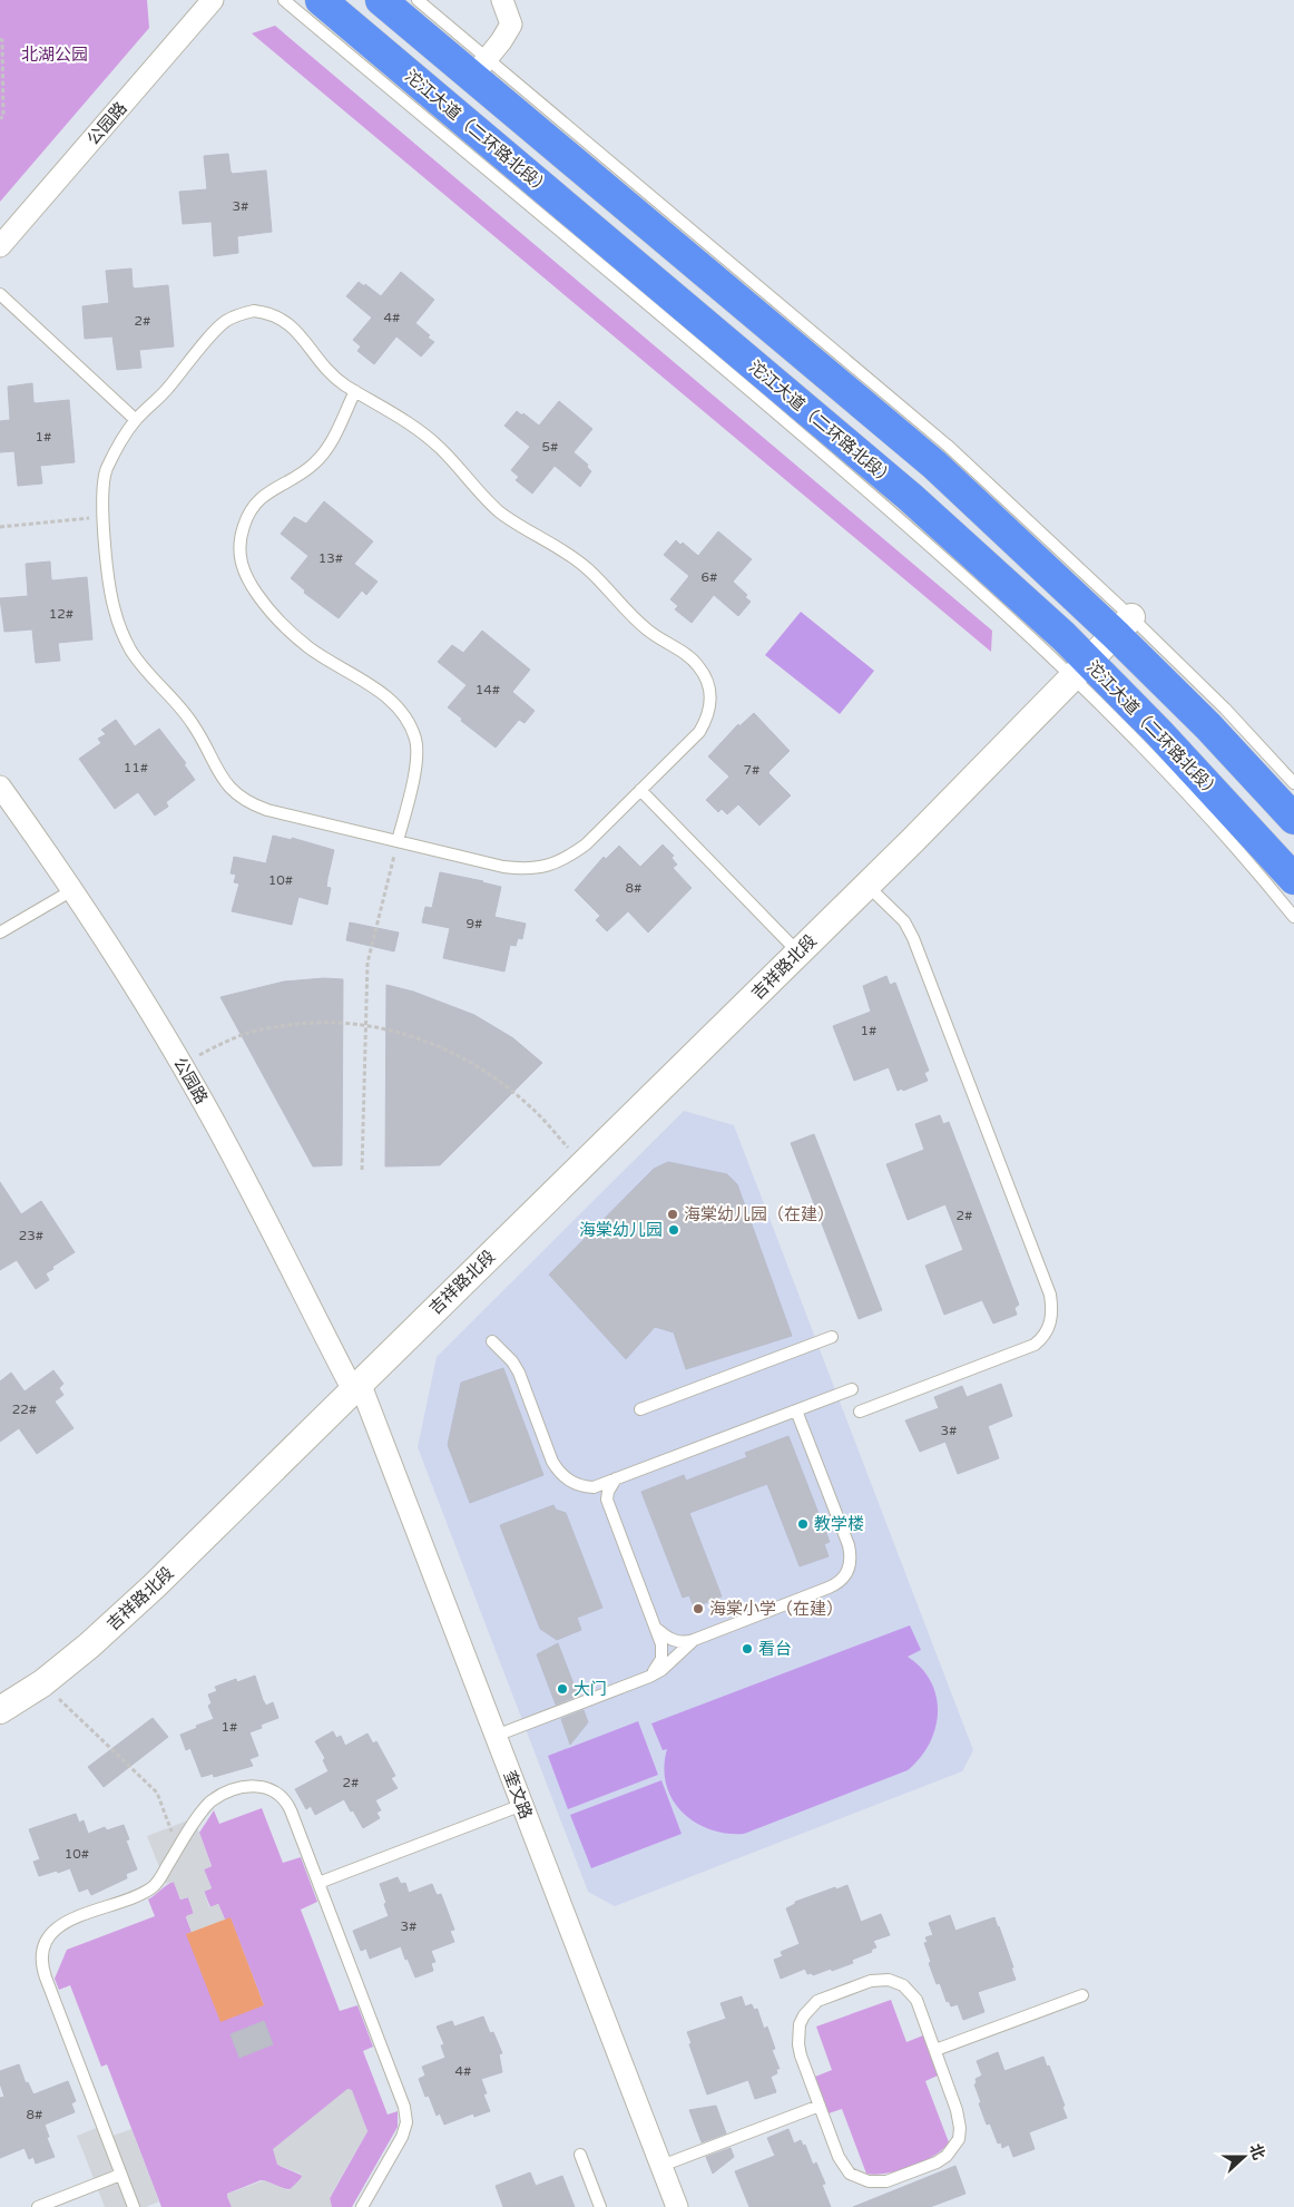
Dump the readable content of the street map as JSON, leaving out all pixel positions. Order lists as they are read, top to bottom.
{
  "streets": {
    "highway": ["沱江大道（二环路北段）"],
    "street": ["公园路", "吉祥路北段", "奎文路"]
  },
  "crossings": [
    ["公园路", "吉祥路北段"],
    ["公园路", "奎文路"],
    ["沱江大道（二环路北段）", "吉祥路北段"],
    ["吉祥路北段", "奎文路"]
  ],
  "parks": ["北湖公园"],
  "places": [
    "海棠幼儿园（在建）",
    "海棠幼儿园",
    "教学楼",
    "海棠小学（在建）",
    "看台",
    "大门"
  ],
  "house_numbers": [
    "3#",
    "4#",
    "2#",
    "1#",
    "5#",
    "13#",
    "6#",
    "12#",
    "14#",
    "11#",
    "7#",
    "10#",
    "8#",
    "9#",
    "1#",
    "2#",
    "23#",
    "22#",
    "3#",
    "1#",
    "2#",
    "10#",
    "3#",
    "4#",
    "8#"
  ],
  "north": "right"
}
